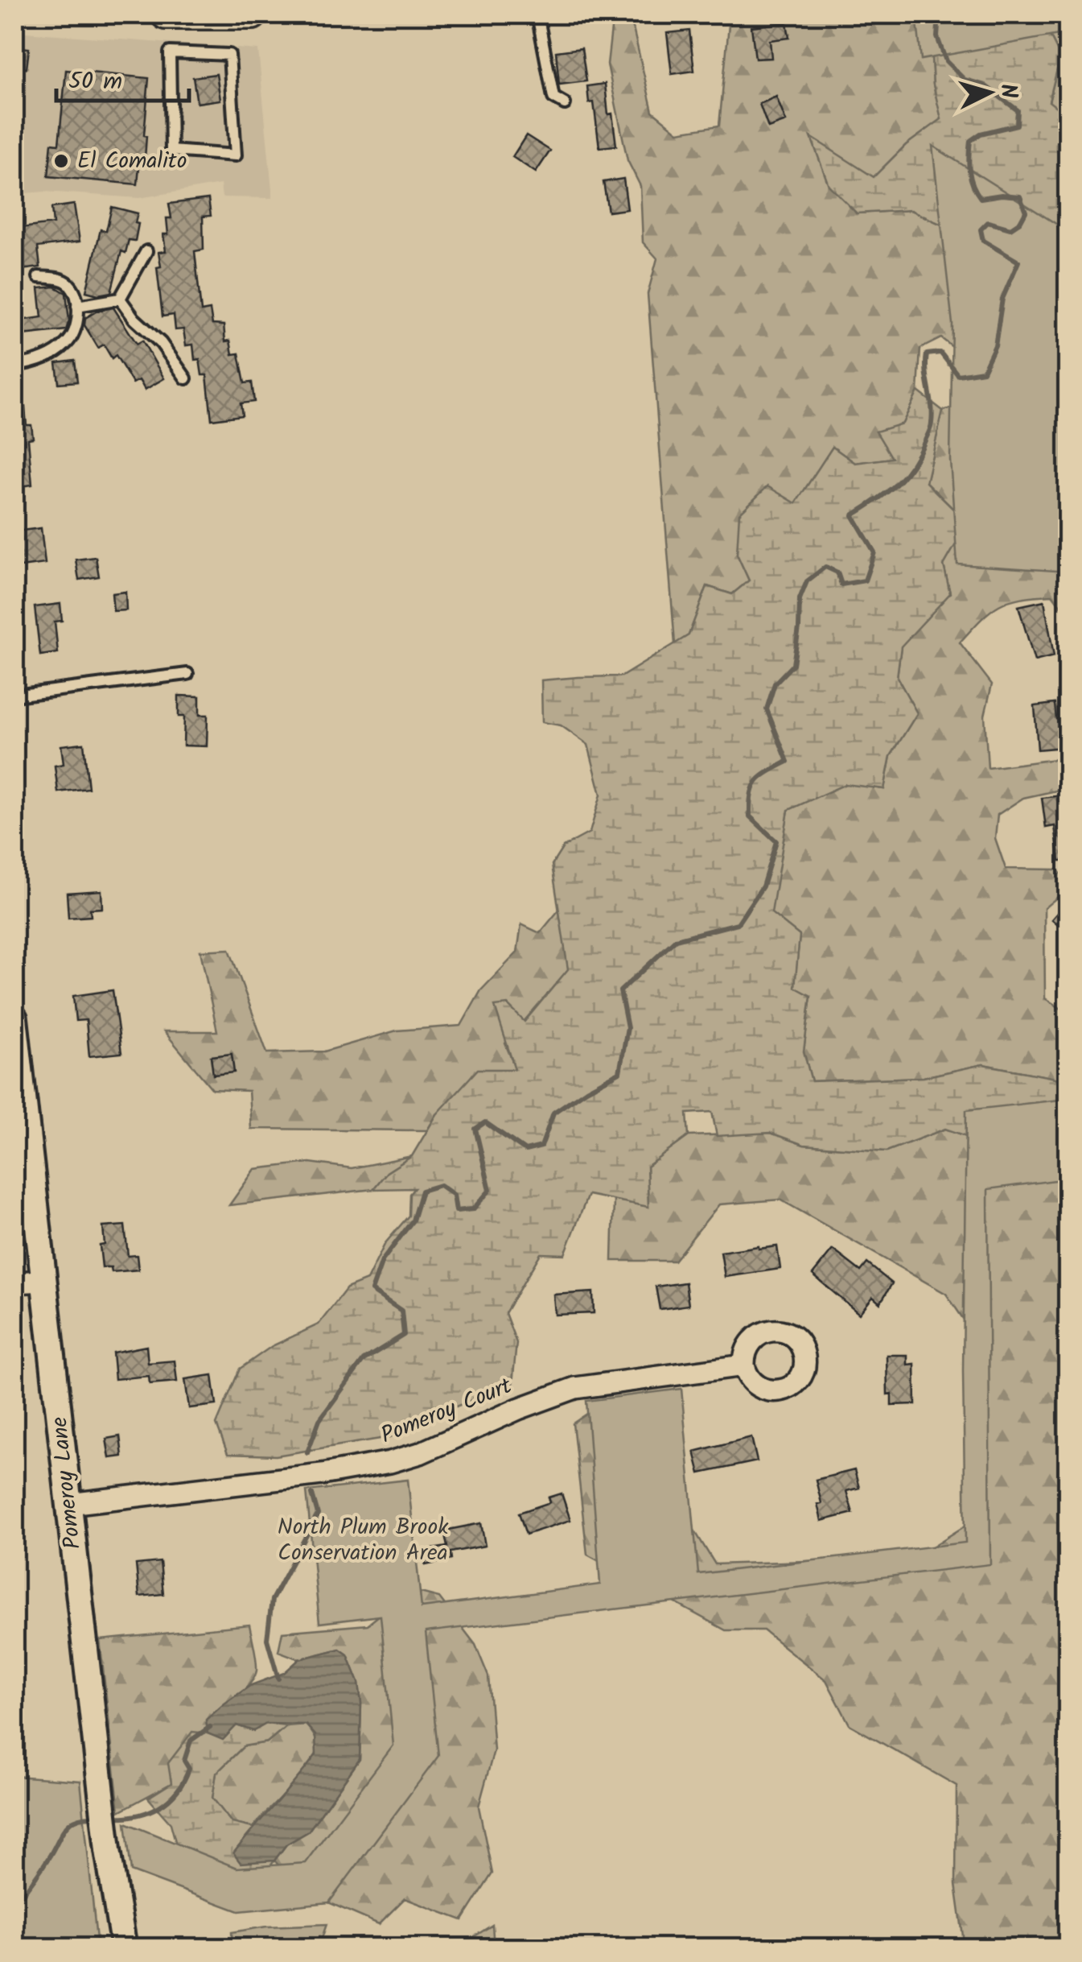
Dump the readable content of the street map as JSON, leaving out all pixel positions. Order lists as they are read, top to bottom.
{
  "streets": {
    "street": ["Pomeroy Court", "Pomeroy Lane"]
  },
  "crossings": [
    ["Pomeroy Court", "Pomeroy Lane"]
  ],
  "parks": ["North Plum Brook Conservation Area"],
  "places": ["El Comalito"],
  "scale_bar": "50 m",
  "north": "right"
}
